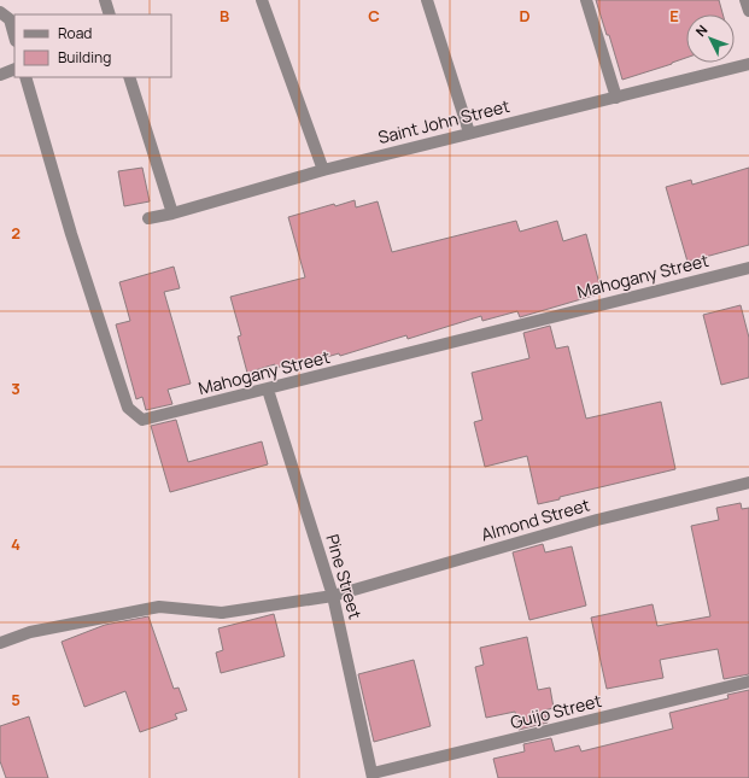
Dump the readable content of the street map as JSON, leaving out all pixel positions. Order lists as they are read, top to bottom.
{
  "streets": {
    "street": [
      "Saint John Street",
      "Mahogany Street",
      "Almond Street",
      "Pine Street",
      "Guijo Street"
    ]
  },
  "crossings": [
    ["Mahogany Street", "Pine Street"],
    ["Almond Street", "Pine Street"],
    ["Pine Street", "Guijo Street"]
  ],
  "legend": ["Road", "Building"],
  "north": "top left",
  "grid": {
    "columns": [
      "B",
      "C",
      "D",
      "E"
    ],
    "rows": [
      "2",
      "3",
      "4",
      "5"
    ]
  }
}
